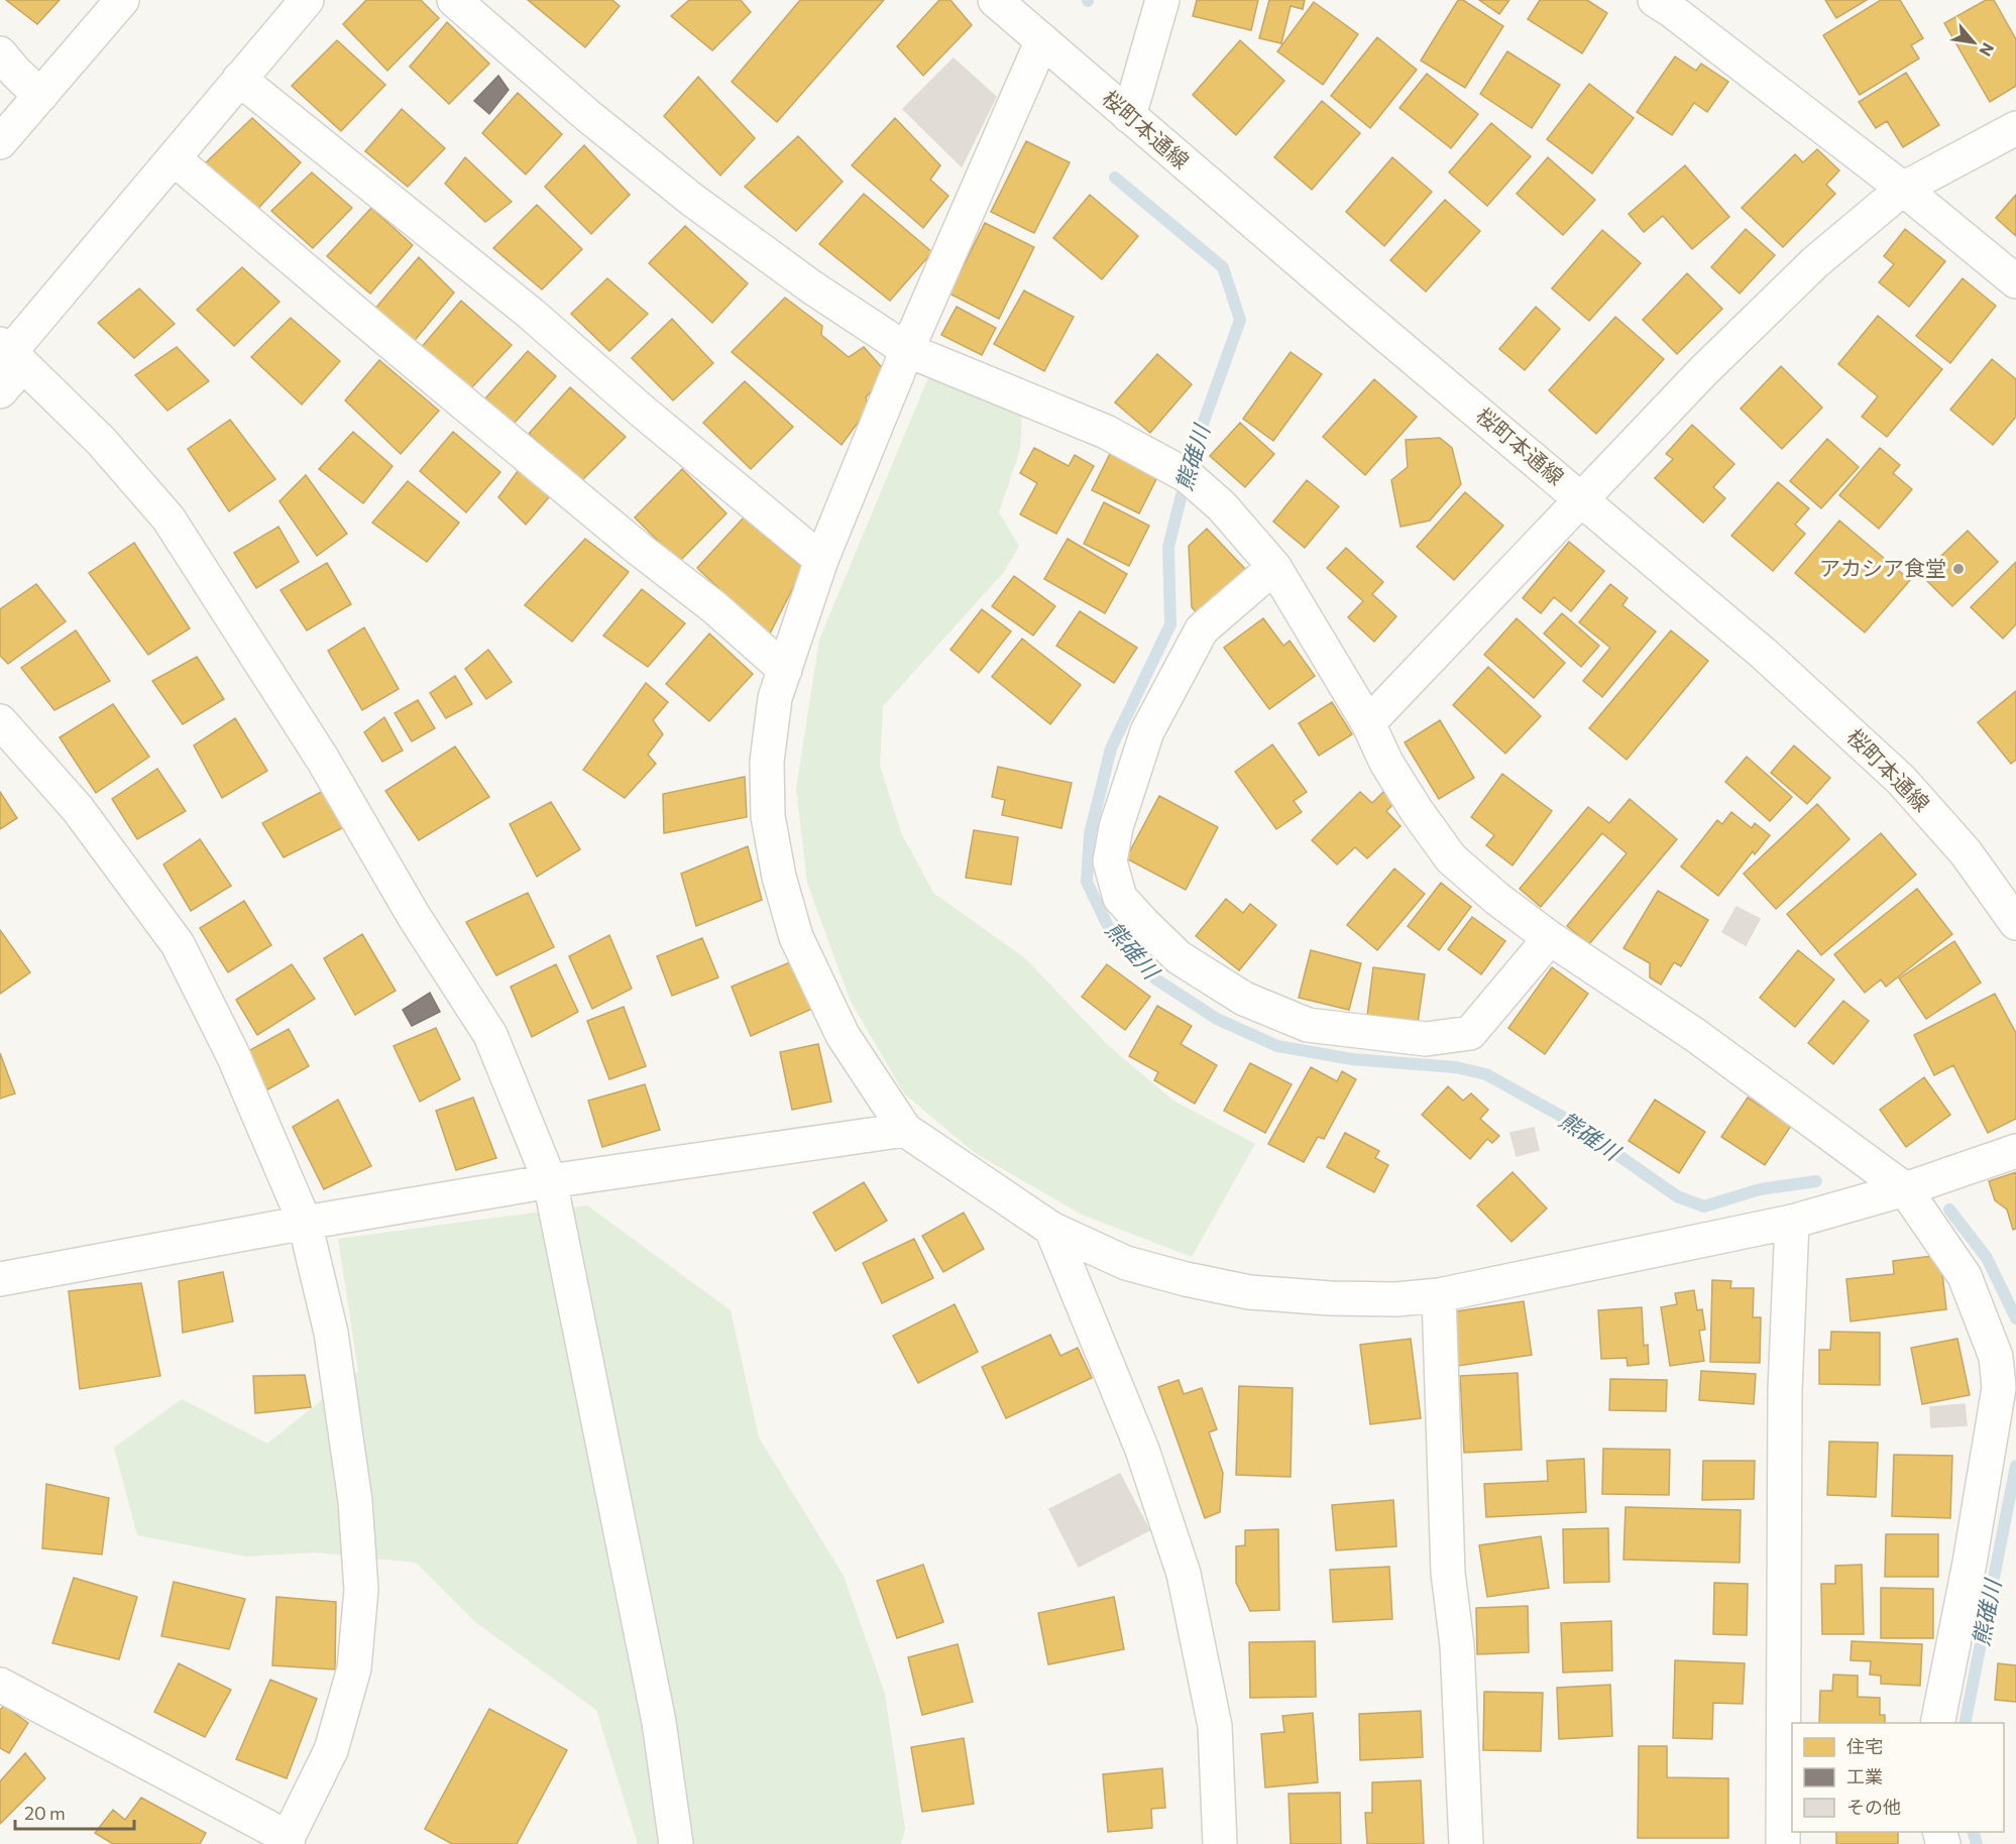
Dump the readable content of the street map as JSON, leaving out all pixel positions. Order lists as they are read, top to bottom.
{
  "streets": {
    "street": ["桜町本通線"]
  },
  "water": ["熊碓川"],
  "places": ["アカシア食堂"],
  "legend": ["住宅", "工業", "その他"],
  "scale_bar": "20 m",
  "north": "bottom right"
}
